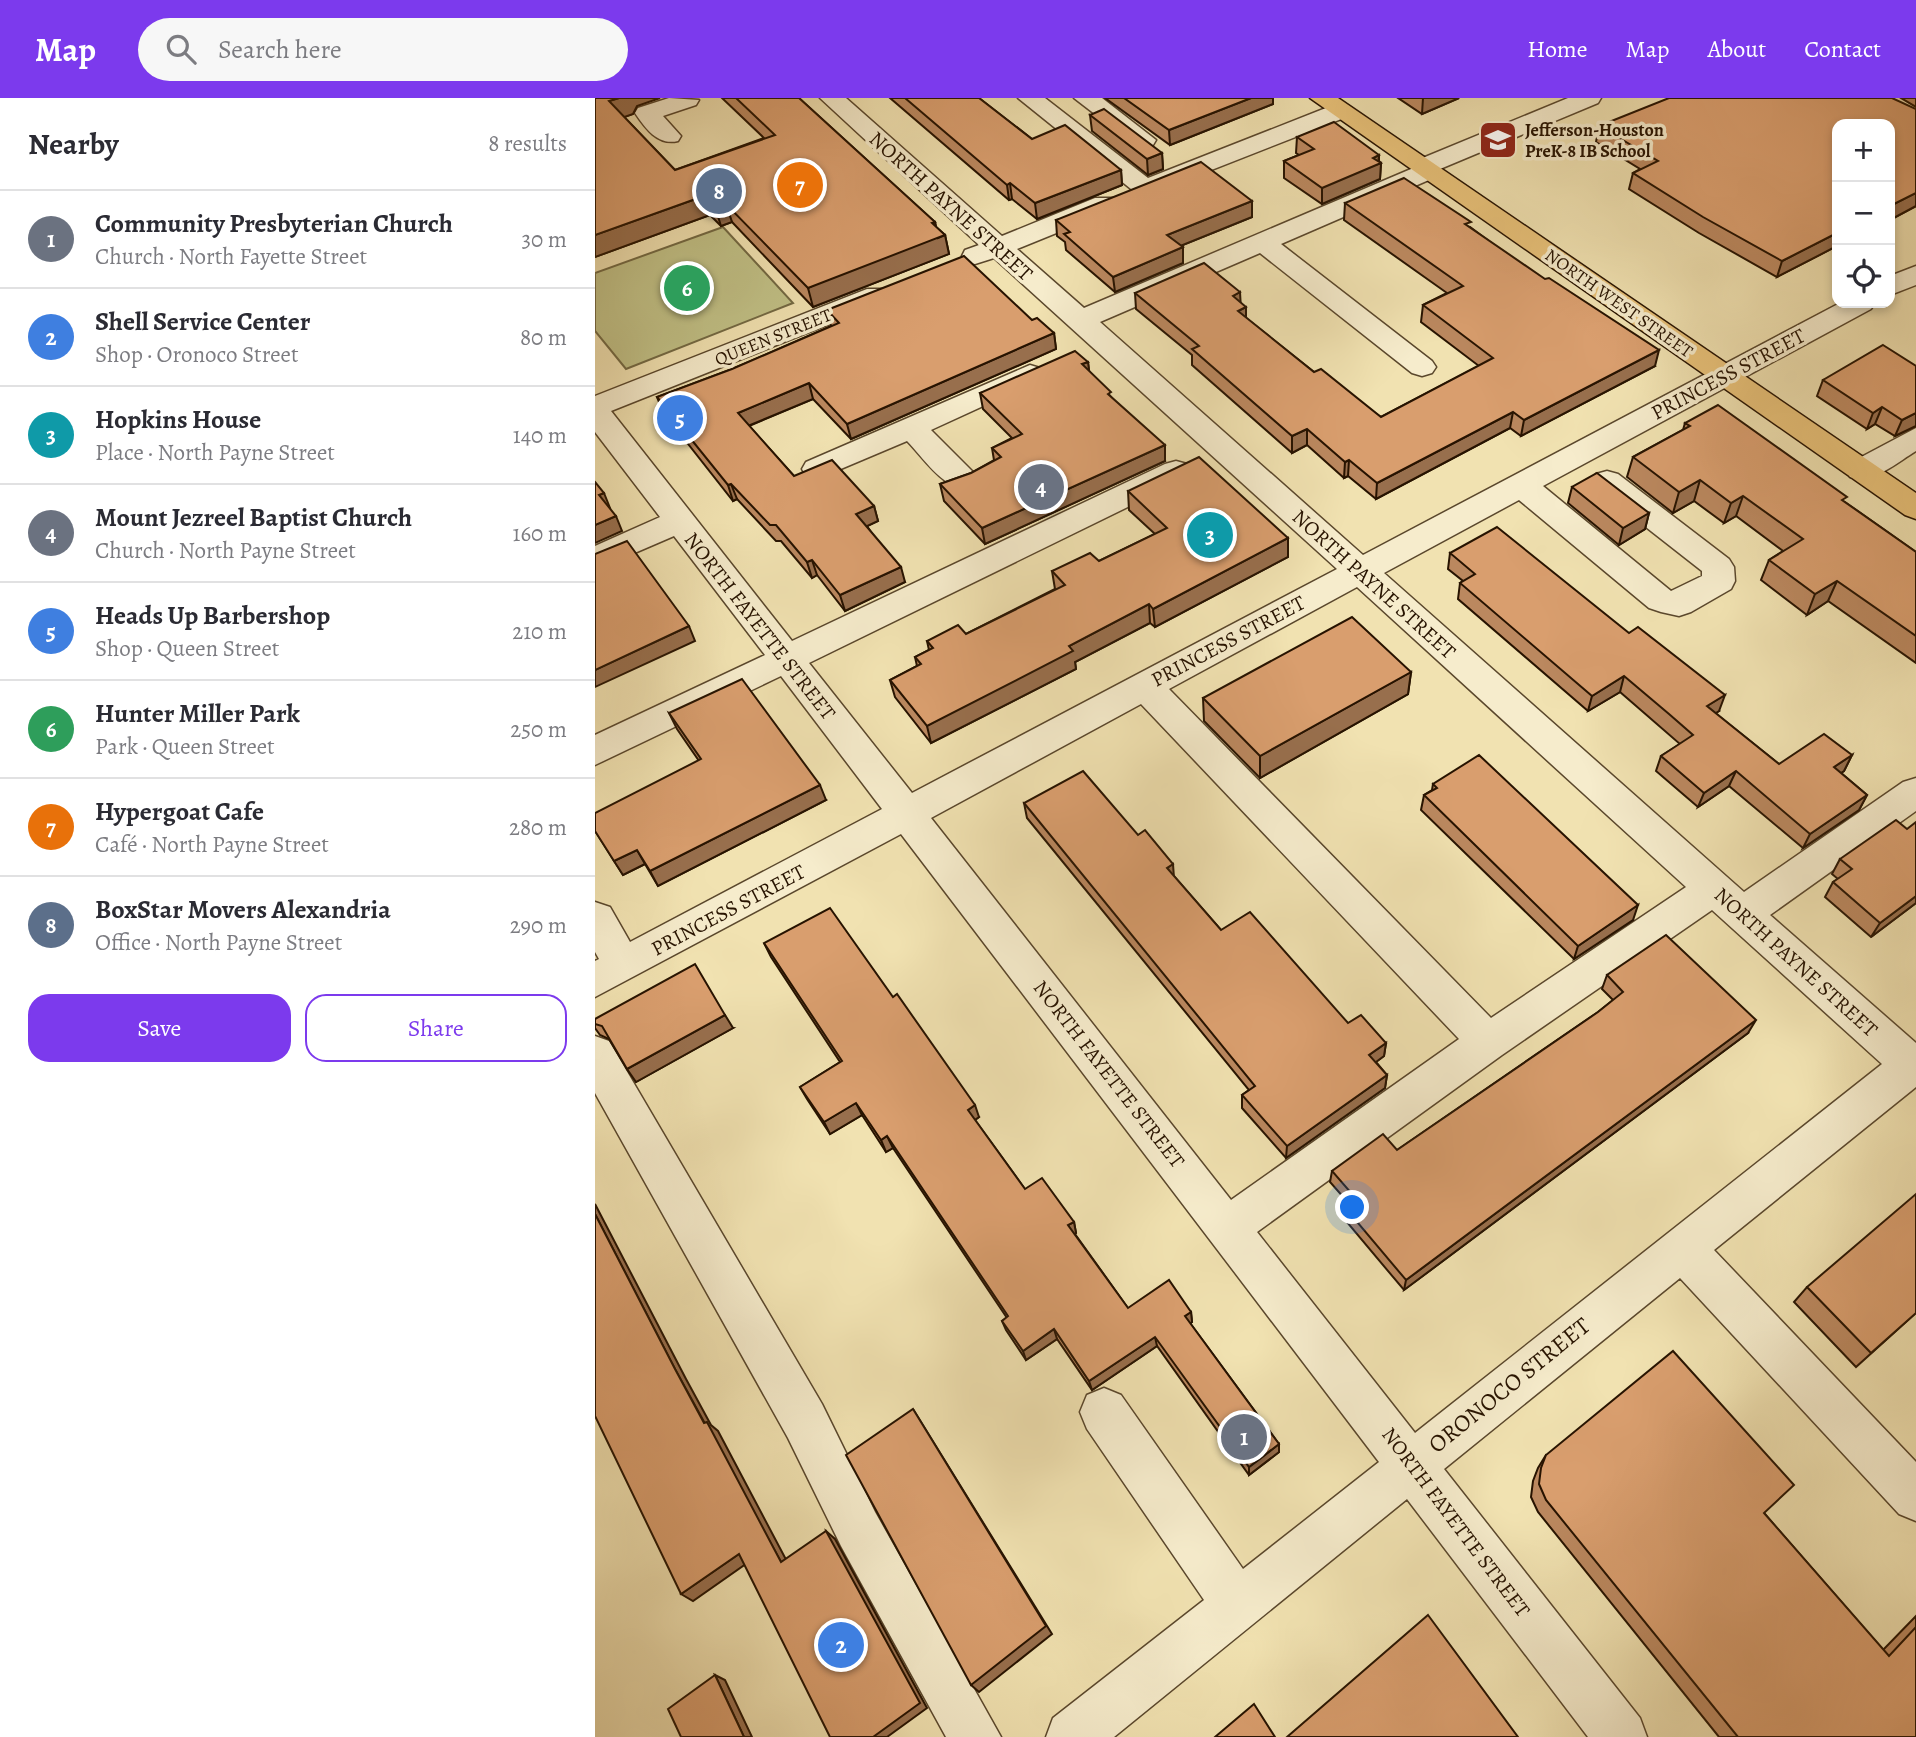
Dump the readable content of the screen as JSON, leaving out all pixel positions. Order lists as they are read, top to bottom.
{
  "streets": {
    "main road": ["NORTH WEST STREET"],
    "street": [
      "NORTH PAYNE STREET",
      "QUEEN STREET",
      "PRINCESS STREET",
      "NORTH FAYETTE STREET",
      "ORONOCO STREET"
    ]
  },
  "crossings": [
    ["NORTH PAYNE STREET", "PRINCESS STREET"],
    ["NORTH PAYNE STREET", "ORONOCO STREET"],
    ["NORTH WEST STREET", "PRINCESS STREET"],
    ["QUEEN STREET", "NORTH FAYETTE STREET"],
    ["PRINCESS STREET", "NORTH FAYETTE STREET"],
    ["NORTH FAYETTE STREET", "ORONOCO STREET"]
  ],
  "places": {
    "school or university": ["Jefferson-Houston PreK-8 IB School"]
  },
  "page": {
    "header": "Map",
    "search": "Search here",
    "nav": [
      "Home",
      "Map",
      "About",
      "Contact"
    ],
    "heading": ["Nearby", "8 results"],
    "map_buttons": ["+", "−"],
    "pins": [
      "7",
      "8",
      "6",
      "5",
      "4",
      "3",
      "1",
      "2"
    ],
    "list": [
      {
        "mark": "1",
        "name": "Community Presbyterian Church",
        "note": "Church · North Fayette Street",
        "value": "30 m"
      },
      {
        "mark": "2",
        "name": "Shell Service Center",
        "note": "Shop · Oronoco Street",
        "value": "80 m"
      },
      {
        "mark": "3",
        "name": "Hopkins House",
        "note": "Place · North Payne Street",
        "value": "140 m"
      },
      {
        "mark": "4",
        "name": "Mount Jezreel Baptist Church",
        "note": "Church · North Payne Street",
        "value": "160 m"
      },
      {
        "mark": "5",
        "name": "Heads Up Barbershop",
        "note": "Shop · Queen Street",
        "value": "210 m"
      },
      {
        "mark": "6",
        "name": "Hunter Miller Park",
        "note": "Park · Queen Street",
        "value": "250 m"
      },
      {
        "mark": "7",
        "name": "Hypergoat Cafe",
        "note": "Café · North Payne Street",
        "value": "280 m"
      },
      {
        "mark": "8",
        "name": "BoxStar Movers Alexandria",
        "note": "Office · North Payne Street",
        "value": "290 m"
      }
    ],
    "buttons": ["Save", "Share"]
  }
}
